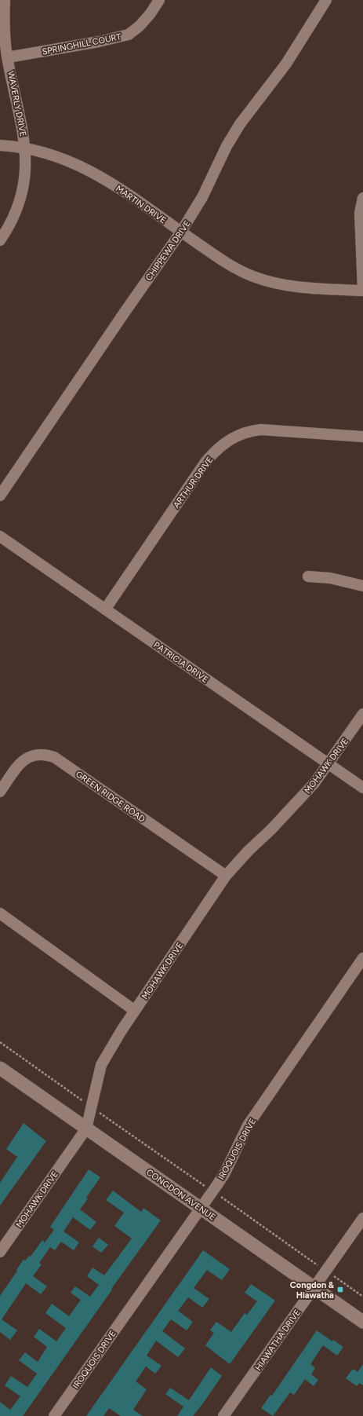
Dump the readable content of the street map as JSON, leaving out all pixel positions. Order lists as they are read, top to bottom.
{
  "streets": {
    "street": [
      "SPRINGHILL COURT",
      "WAVERLY DRIVE",
      "MARTIN DRIVE",
      "CHIPPEWA DRIVE",
      "ARTHUR DRIVE",
      "PATRICIA DRIVE",
      "MOHAWK DRIVE",
      "GREEN RIDGE ROAD",
      "IROQUOIS DRIVE",
      "CONGDON AVENUE",
      "HIAWATHA DRIVE"
    ]
  },
  "crossings": [
    ["SPRINGHILL COURT", "WAVERLY DRIVE"],
    ["WAVERLY DRIVE", "MARTIN DRIVE"],
    ["MARTIN DRIVE", "CHIPPEWA DRIVE"],
    ["ARTHUR DRIVE", "PATRICIA DRIVE"],
    ["PATRICIA DRIVE", "MOHAWK DRIVE"],
    ["MOHAWK DRIVE", "GREEN RIDGE ROAD"],
    ["MOHAWK DRIVE", "CONGDON AVENUE"],
    ["IROQUOIS DRIVE", "CONGDON AVENUE"],
    ["CONGDON AVENUE", "HIAWATHA DRIVE"]
  ],
  "places": {
    "transit": ["Congdon & Hiawatha"]
  }
}
